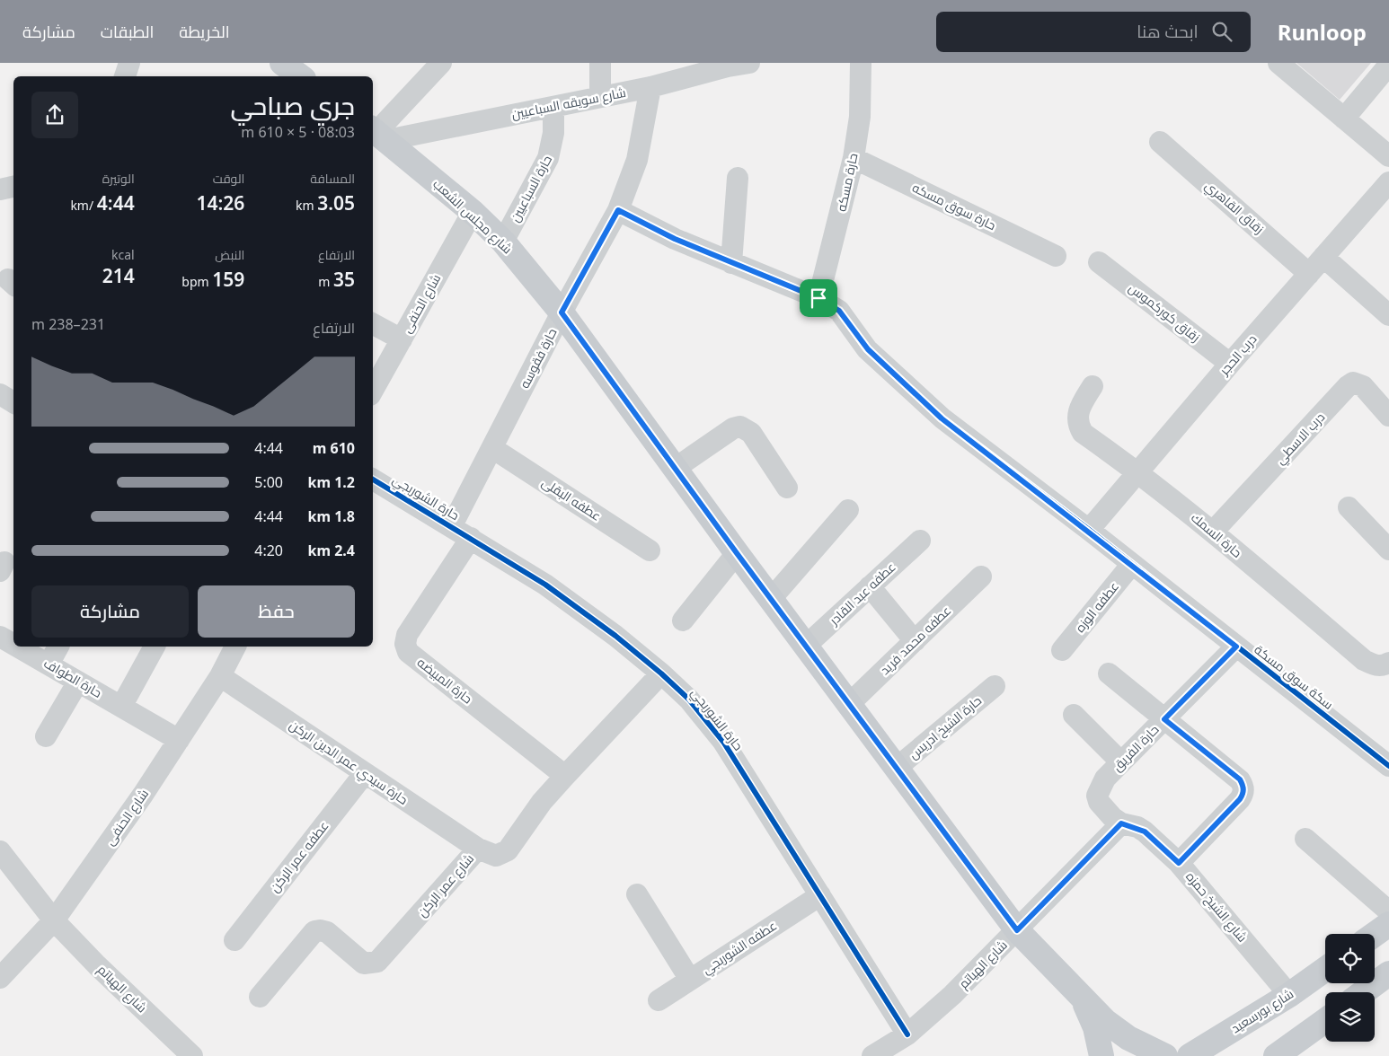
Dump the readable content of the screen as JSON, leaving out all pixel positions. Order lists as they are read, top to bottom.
{
  "streets": {
    "main road": ["شارع مجلس الشعب", "شارع بورسعيد"],
    "street": [
      "شارع سويقه السباعيين",
      "حارة مسكه",
      "حارة السباعيين",
      "حارة سوق مسكه",
      "زقاق القاهري",
      "شارع الحنفى",
      "زقاق كوركموس",
      "درب الحجر",
      "حارة فقوسه",
      "درب الاسطي",
      "حارة الشوربجي",
      "عطفه البقلى",
      "حارة السمك",
      "عطفه عبد القادر",
      "عطفه الوزه",
      "عطفه محمد فريد",
      "سكة سوق مسكة",
      "حارة الطواف",
      "حارة المبيضه",
      "حارة الشيخ ادريس",
      "حارة الفريق",
      "حارة سيدي عمر الدين الركن",
      "عطفه عمر الركن",
      "شارع عمر الركن",
      "شارع الشيخ حمزه",
      "عطفه الشوربجي",
      "شارع الهياتم"
    ]
  },
  "crossings": [
    ["شارع سويقه السباعيين", "حارة السباعيين"],
    ["شارع سويقه السباعيين", "شارع مجلس الشعب"],
    ["شارع سويقه السباعيين", "حارة فقوسه"],
    ["حارة مسكه", "حارة سوق مسكه"],
    ["حارة مسكه", "سكة سوق مسكة"],
    ["حارة السباعيين", "شارع مجلس الشعب"],
    ["زقاق القاهري", "درب الحجر"],
    ["شارع مجلس الشعب", "شارع الحنفى"],
    ["شارع مجلس الشعب", "حارة فقوسه"],
    ["شارع مجلس الشعب", "عطفه عبد القادر"],
    ["شارع مجلس الشعب", "عطفه محمد فريد"],
    ["شارع مجلس الشعب", "حارة الشيخ ادريس"],
    ["شارع مجلس الشعب", "شارع الهياتم"],
    ["شارع الحنفى", "حارة الطواف"],
    ["شارع الحنفى", "حارة سيدي عمر الدين الركن"],
    ["شارع الحنفى", "شارع الهياتم"],
    ["زقاق كوركموس", "درب الحجر"],
    ["درب الحجر", "حارة السمك"],
    ["درب الحجر", "سكة سوق مسكة"],
    ["حارة فقوسه", "حارة الشوربجي"],
    ["حارة فقوسه", "عطفه البقلى"],
    ["حارة فقوسه", "سكة سوق مسكة"],
    ["درب الاسطي", "حارة السمك"],
    ["حارة الشوربجي", "حارة المبيضه"],
    ["حارة الشوربجي", "شارع عمر الركن"],
    ["حارة الشوربجي", "عطفه الشوربجي"],
    ["حارة الشوربجي", "شارع الهياتم"],
    ["عطفه الوزه", "سكة سوق مسكة"],
    ["سكة سوق مسكة", "حارة الفريق"],
    ["حارة المبيضه", "شارع عمر الركن"],
    ["حارة الفريق", "شارع الشيخ حمزه"],
    ["حارة سيدي عمر الدين الركن", "عطفه عمر الركن"],
    ["حارة سيدي عمر الدين الركن", "شارع عمر الركن"],
    ["شارع الشيخ حمزه", "شارع الهياتم"],
    ["شارع الشيخ حمزه", "شارع بورسعيد"]
  ],
  "page": {
    "header": "Runloop",
    "search": "ابحث هنا",
    "nav": ["الخريطة", "الطبقات", "مشاركة"],
    "heading": ["جري صباحي", "08:03 · 5 × 610 m"],
    "stats": [
      ["المسافة", "3.05 km"],
      ["الوقت", "14:26"],
      ["الوتيرة", "4:44 /km"],
      ["الارتفاع", "35 m"],
      ["النبض", "159 bpm"],
      ["kcal", "214"]
    ],
    "chart": ["الارتفاع", "231–238 m"],
    "list": [
      {
        "name": "610 m",
        "note": "4:44"
      },
      {
        "name": "1.2 km",
        "note": "5:00"
      },
      {
        "name": "1.8 km",
        "note": "4:44"
      },
      {
        "name": "2.4 km",
        "note": "4:20"
      }
    ],
    "buttons": ["حفظ", "مشاركة"]
  }
}
